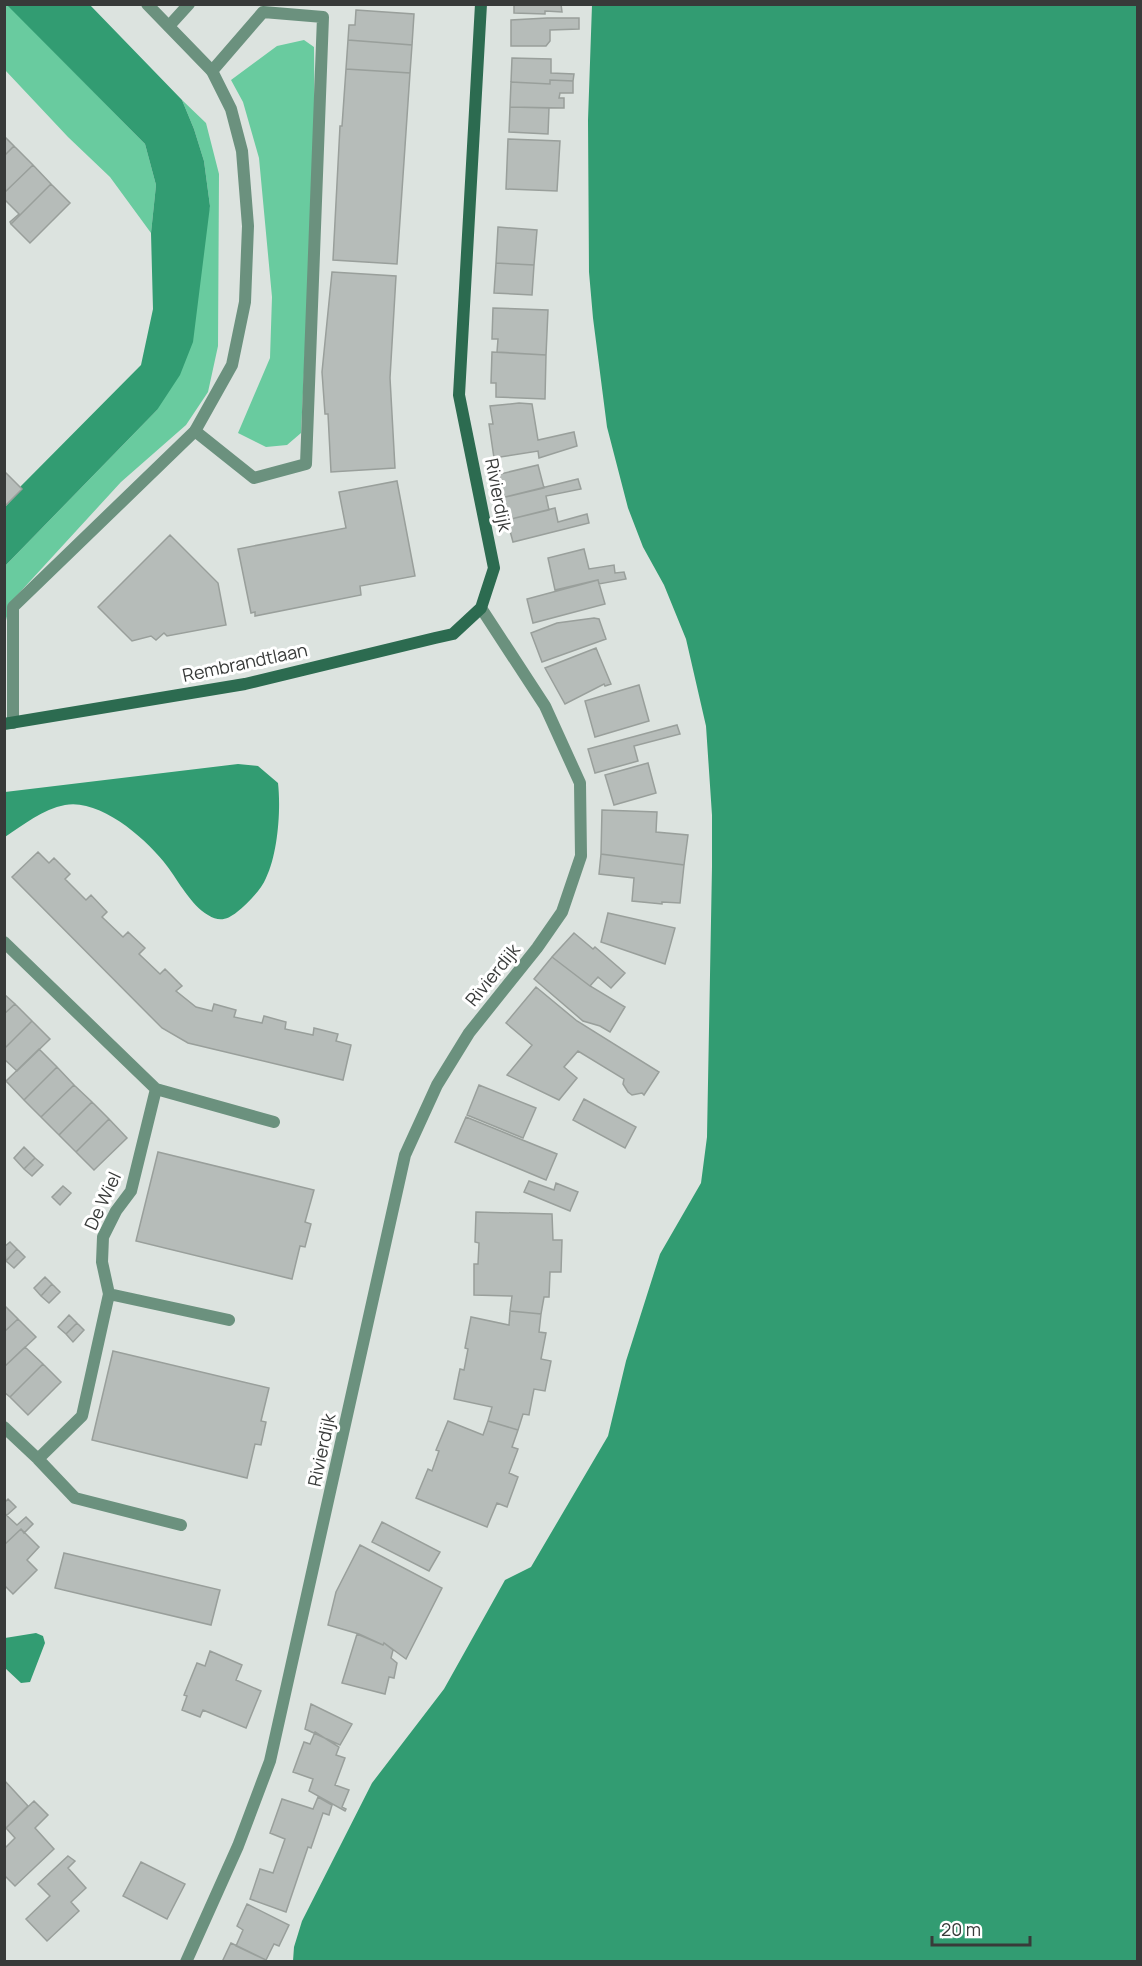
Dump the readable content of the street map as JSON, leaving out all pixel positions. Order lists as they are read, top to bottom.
{
  "streets": {
    "street": ["Rivierdijk", "Rembrandtlaan", "De Wiel"]
  },
  "crossings": [
    ["Rivierdijk", "Rembrandtlaan"]
  ],
  "scale_bar": "20 m"
}
